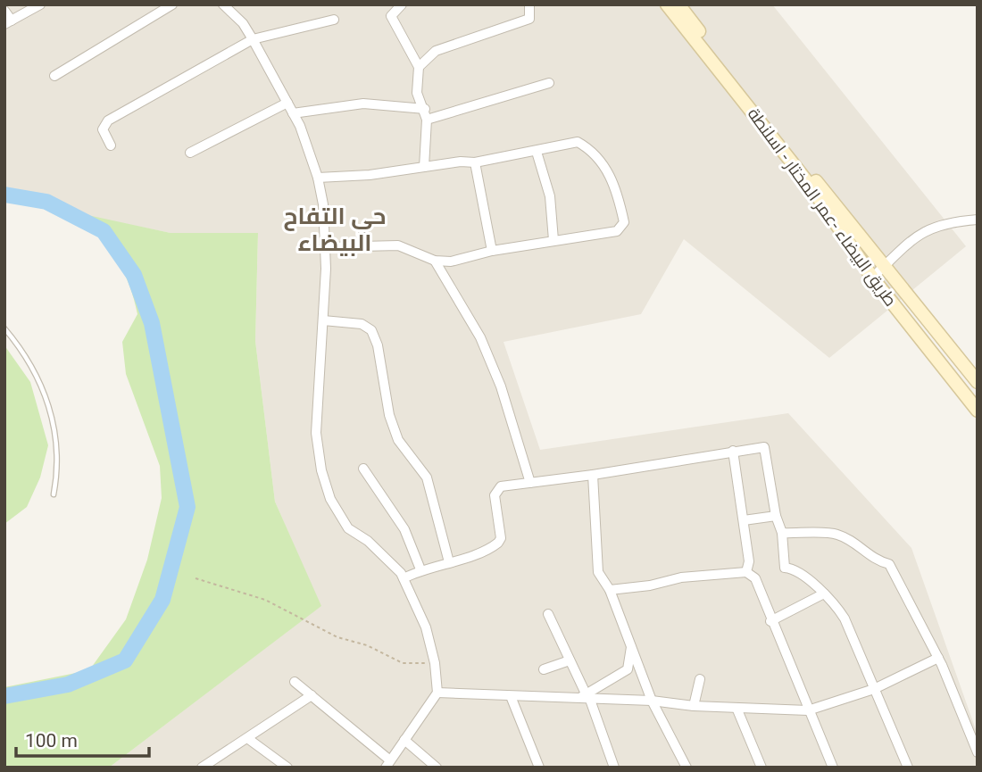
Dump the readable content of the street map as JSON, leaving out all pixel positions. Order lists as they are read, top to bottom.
{
  "streets": {
    "main road": ["طريق البيضاء -عمر المختار - اسلنطة"]
  },
  "districts": ["حي التفاح البيضاء"],
  "scale_bar": "100 m"
}
